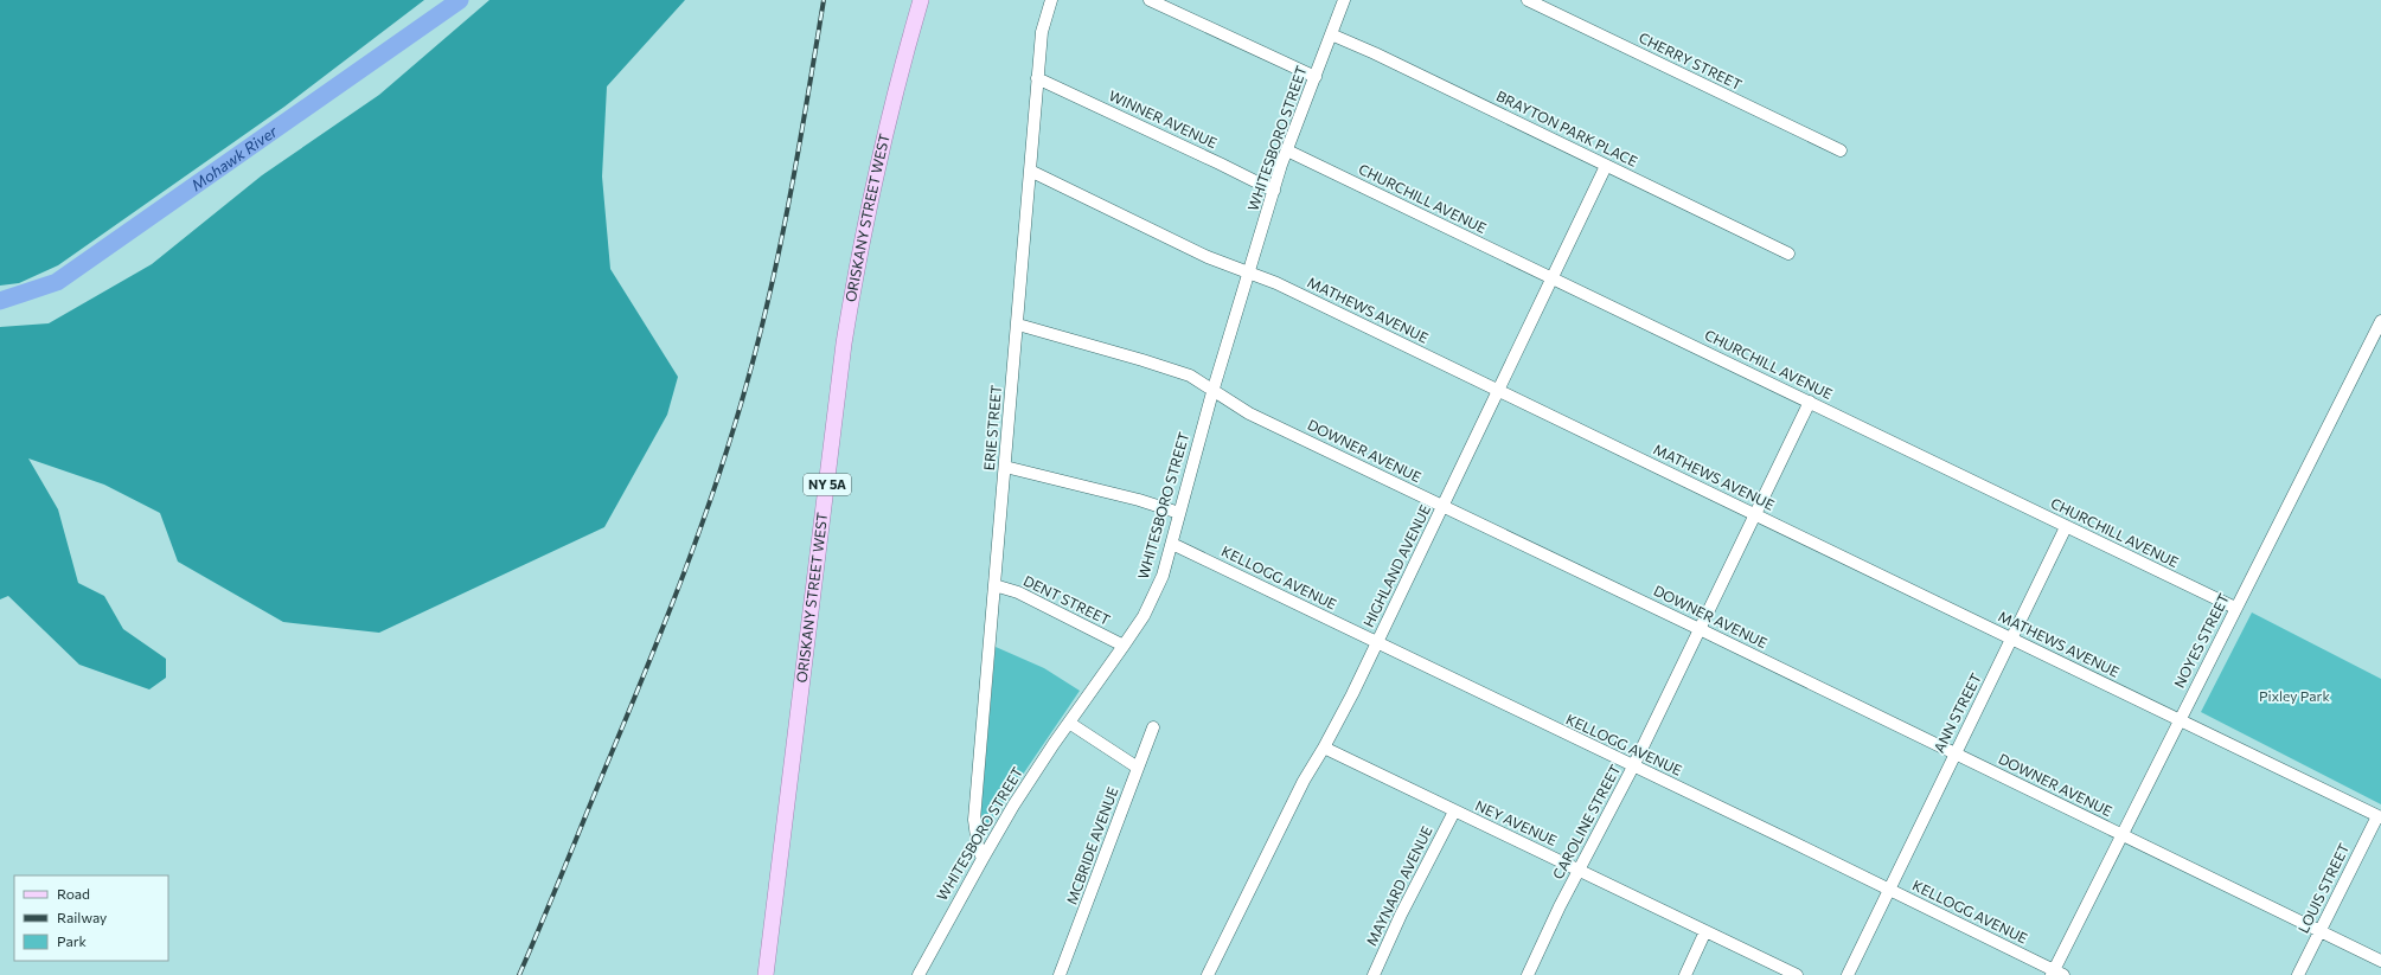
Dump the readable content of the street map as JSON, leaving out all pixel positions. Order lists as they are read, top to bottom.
{
  "streets": {
    "main road": ["ORISKANY STREET WEST", "NY 5A"],
    "street": [
      "CHERRY STREET",
      "WINNER AVENUE",
      "BRAYTON PARK PLACE",
      "WHITESBORO STREET",
      "CHURCHILL AVENUE",
      "MATHEWS AVENUE",
      "ERIE STREET",
      "DOWNER AVENUE",
      "HIGHLAND AVENUE",
      "KELLOGG AVENUE",
      "DENT STREET",
      "NOYES STREET",
      "ANN STREET",
      "CAROLINE STREET",
      "NEY AVENUE",
      "MCBRIDE AVENUE",
      "MAYNARD AVENUE",
      "LOUIS STREET"
    ]
  },
  "crossings": [
    ["WINNER AVENUE", "WHITESBORO STREET"],
    ["WINNER AVENUE", "ERIE STREET"],
    ["BRAYTON PARK PLACE", "WHITESBORO STREET"],
    ["BRAYTON PARK PLACE", "HIGHLAND AVENUE"],
    ["WHITESBORO STREET", "CHURCHILL AVENUE"],
    ["WHITESBORO STREET", "MATHEWS AVENUE"],
    ["WHITESBORO STREET", "ERIE STREET"],
    ["WHITESBORO STREET", "DOWNER AVENUE"],
    ["WHITESBORO STREET", "KELLOGG AVENUE"],
    ["WHITESBORO STREET", "DENT STREET"],
    ["CHURCHILL AVENUE", "HIGHLAND AVENUE"],
    ["CHURCHILL AVENUE", "NOYES STREET"],
    ["CHURCHILL AVENUE", "ANN STREET"],
    ["CHURCHILL AVENUE", "CAROLINE STREET"],
    ["MATHEWS AVENUE", "ERIE STREET"],
    ["MATHEWS AVENUE", "HIGHLAND AVENUE"],
    ["MATHEWS AVENUE", "NOYES STREET"],
    ["MATHEWS AVENUE", "ANN STREET"],
    ["MATHEWS AVENUE", "CAROLINE STREET"],
    ["MATHEWS AVENUE", "LOUIS STREET"],
    ["ERIE STREET", "DOWNER AVENUE"],
    ["ERIE STREET", "DENT STREET"],
    ["DOWNER AVENUE", "HIGHLAND AVENUE"],
    ["DOWNER AVENUE", "NOYES STREET"],
    ["DOWNER AVENUE", "ANN STREET"],
    ["DOWNER AVENUE", "CAROLINE STREET"],
    ["DOWNER AVENUE", "LOUIS STREET"],
    ["HIGHLAND AVENUE", "KELLOGG AVENUE"],
    ["HIGHLAND AVENUE", "NEY AVENUE"],
    ["KELLOGG AVENUE", "NOYES STREET"],
    ["KELLOGG AVENUE", "ANN STREET"],
    ["KELLOGG AVENUE", "CAROLINE STREET"],
    ["CAROLINE STREET", "NEY AVENUE"],
    ["NEY AVENUE", "MAYNARD AVENUE"]
  ],
  "water": ["Mohawk River"],
  "parks": ["Pixley Park"],
  "legend": ["Road", "Railway", "Park"]
}
